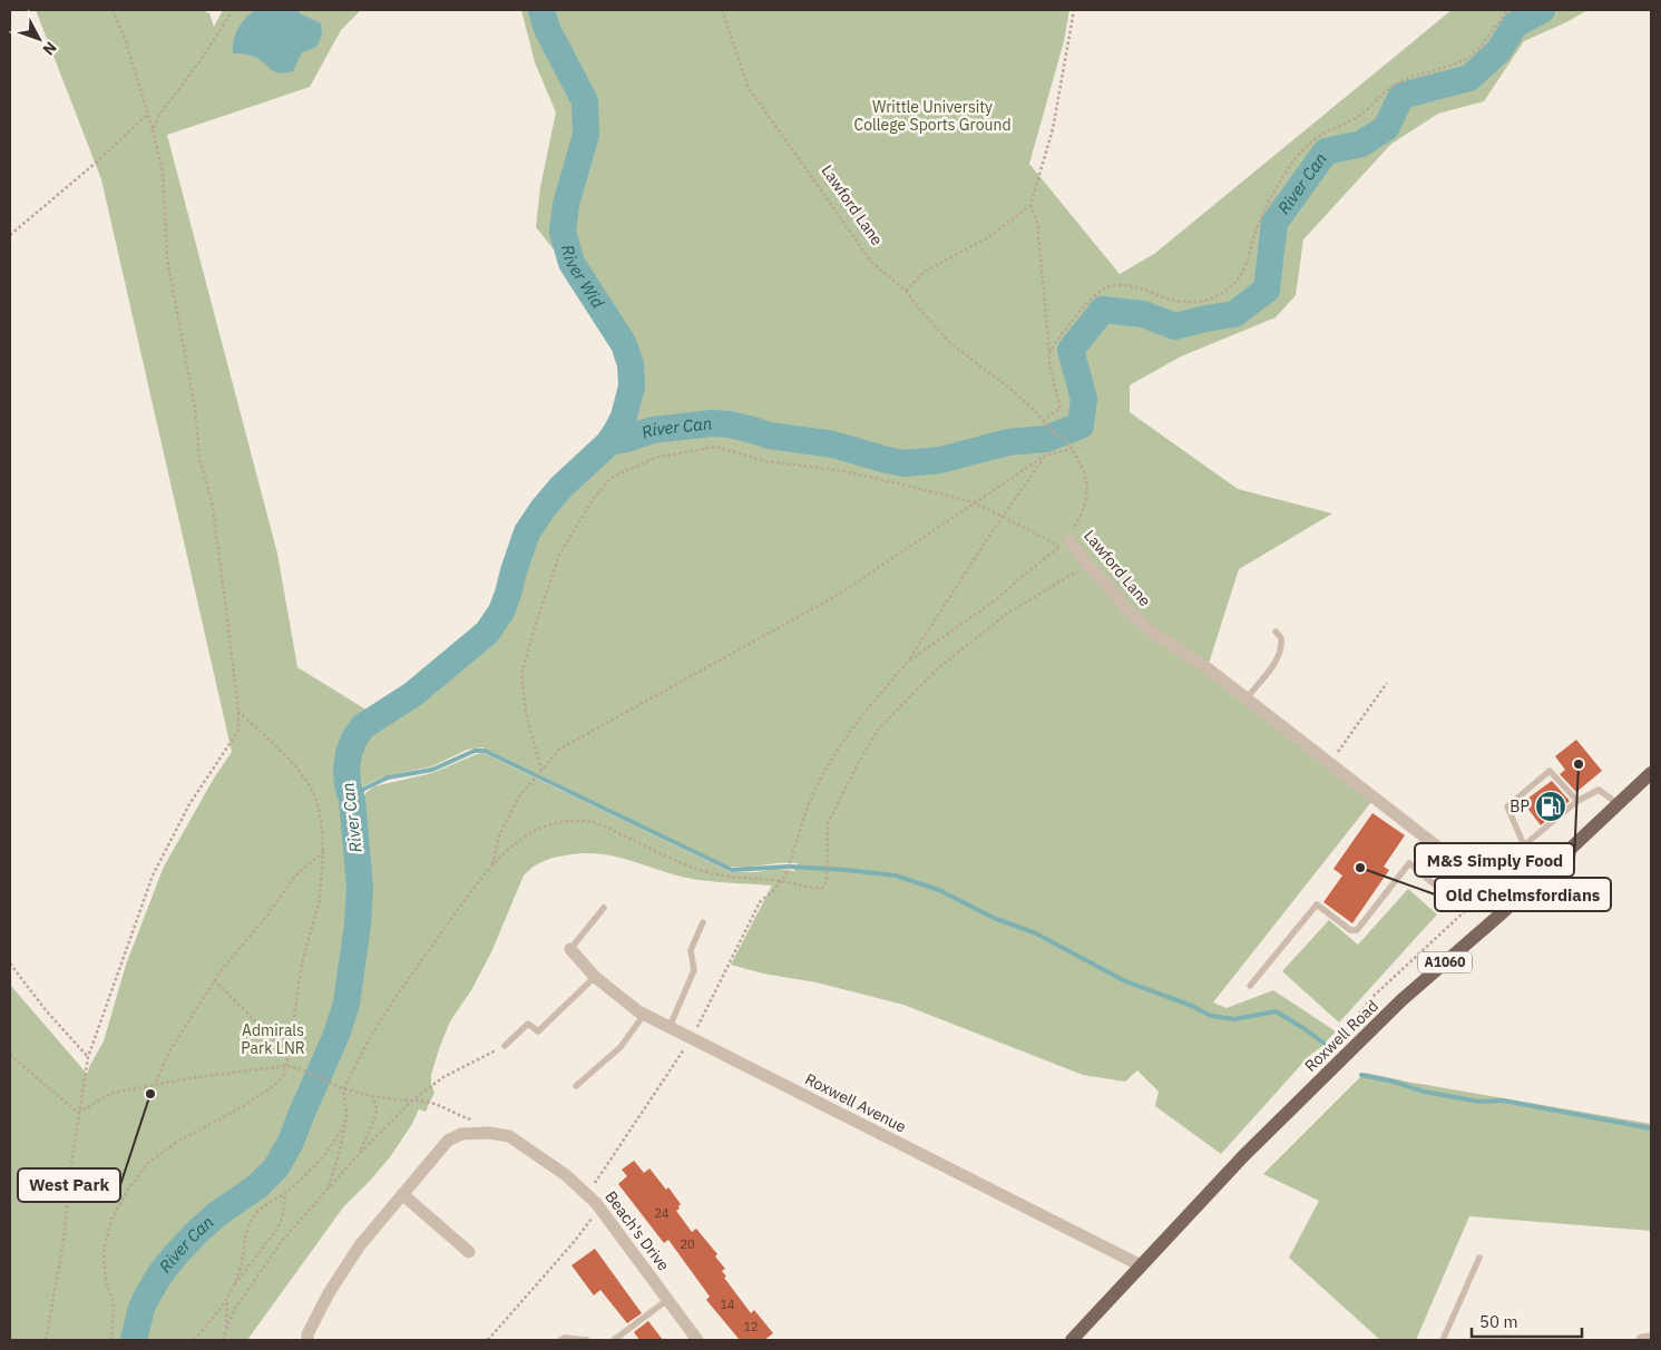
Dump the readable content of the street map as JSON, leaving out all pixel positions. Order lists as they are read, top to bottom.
{
  "streets": {
    "main road": ["A1060", "Roxwell Road"],
    "street": ["Lawford Lane", "Roxwell Avenue", "Beach's Drive"]
  },
  "crossings": [
    ["Lawford Lane", "Roxwell Road"],
    ["Roxwell Road", "Roxwell Avenue"]
  ],
  "water": ["River Can", "River Wid"],
  "parks": ["Writtle University College Sports Ground", "Admirals Park LNR"],
  "places": {
    "other": ["M&S Simply Food", "Old Chelmsfordians", "West Park"],
    "fuel station": ["BP"]
  },
  "house_numbers": [
    "24",
    "20",
    "14",
    "12"
  ],
  "scale_bar": "50 m",
  "north": "bottom right"
}
